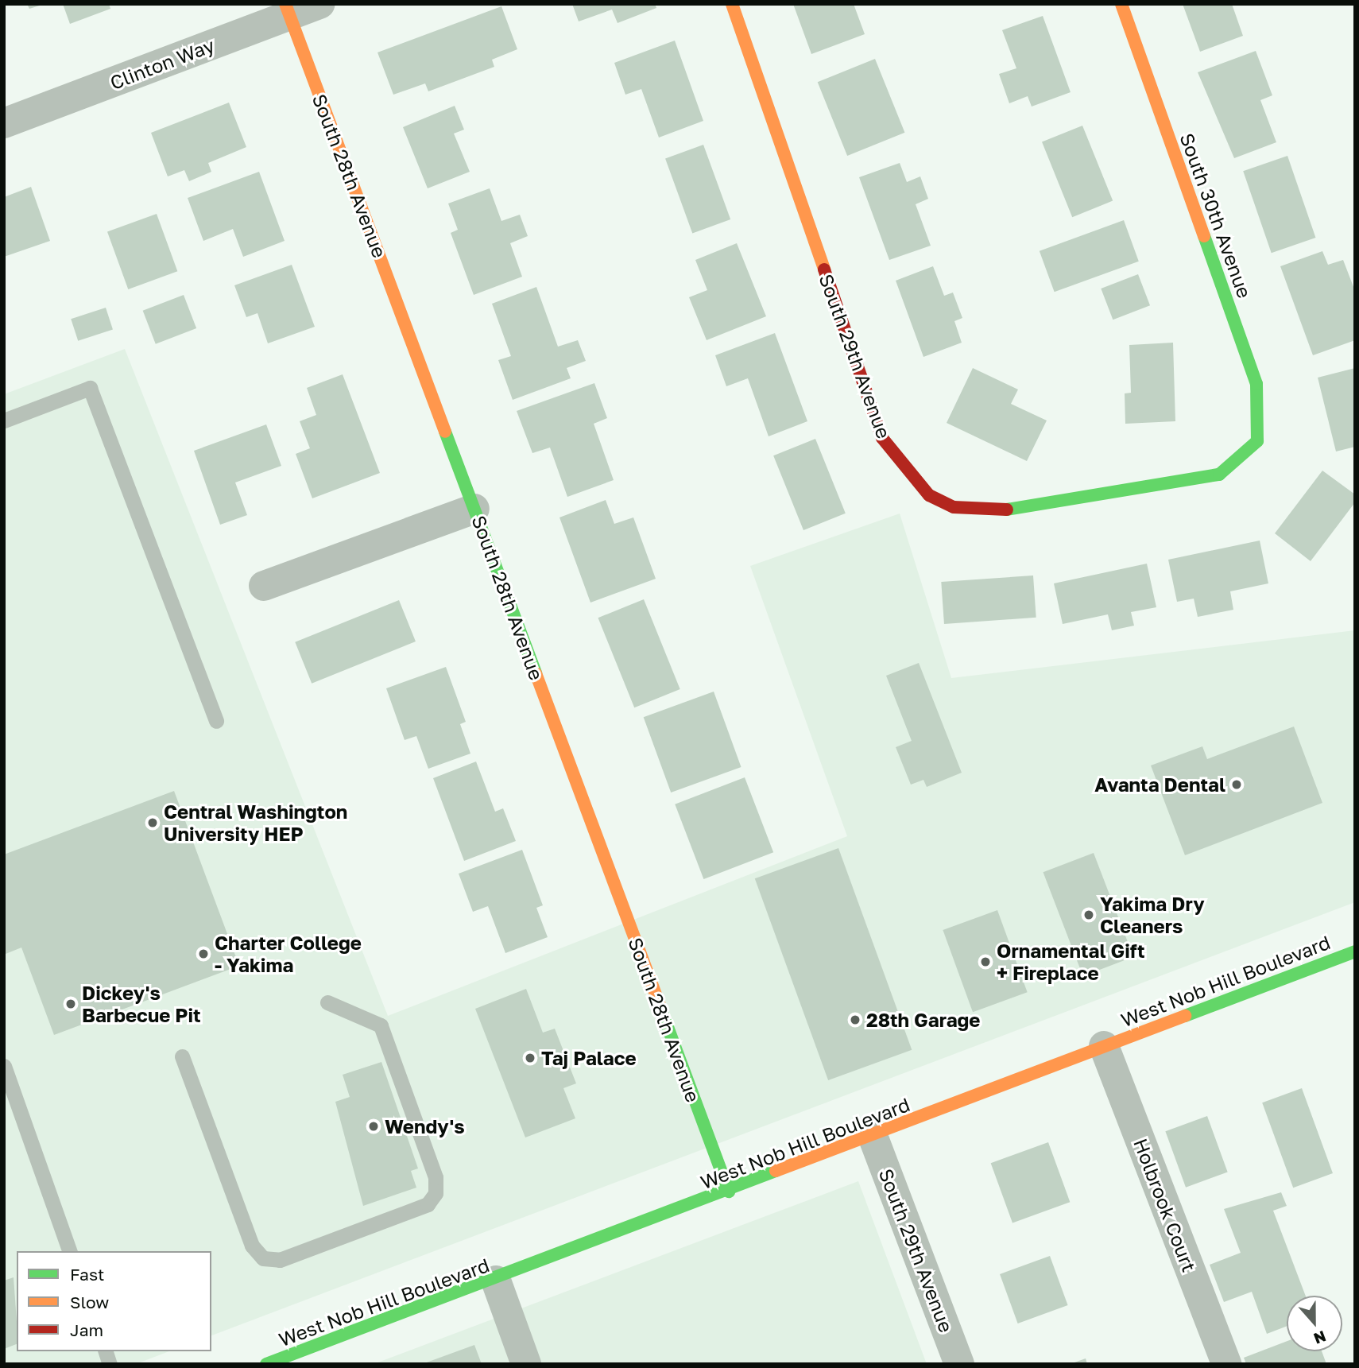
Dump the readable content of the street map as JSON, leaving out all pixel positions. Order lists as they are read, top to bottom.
{
  "streets": {
    "street": [
      "Clinton Way",
      "South 28th Avenue",
      "South 30th Avenue",
      "South 29th Avenue",
      "West Nob Hill Boulevard",
      "Holbrook Court"
    ]
  },
  "crossings": [
    ["Clinton Way", "South 28th Avenue"],
    ["South 28th Avenue", "West Nob Hill Boulevard"],
    ["South 30th Avenue", "South 29th Avenue"],
    ["South 29th Avenue", "West Nob Hill Boulevard"],
    ["West Nob Hill Boulevard", "Holbrook Court"]
  ],
  "places": [
    "Avanta Dental",
    "Central Washington University HEP",
    "Yakima Dry Cleaners",
    "Charter College - Yakima",
    "Ornamental Gift + Fireplace",
    "Dickey's Barbecue Pit",
    "28th Garage",
    "Taj Palace",
    "Wendy's"
  ],
  "legend": ["Fast", "Slow", "Jam"],
  "north": "bottom"
}
